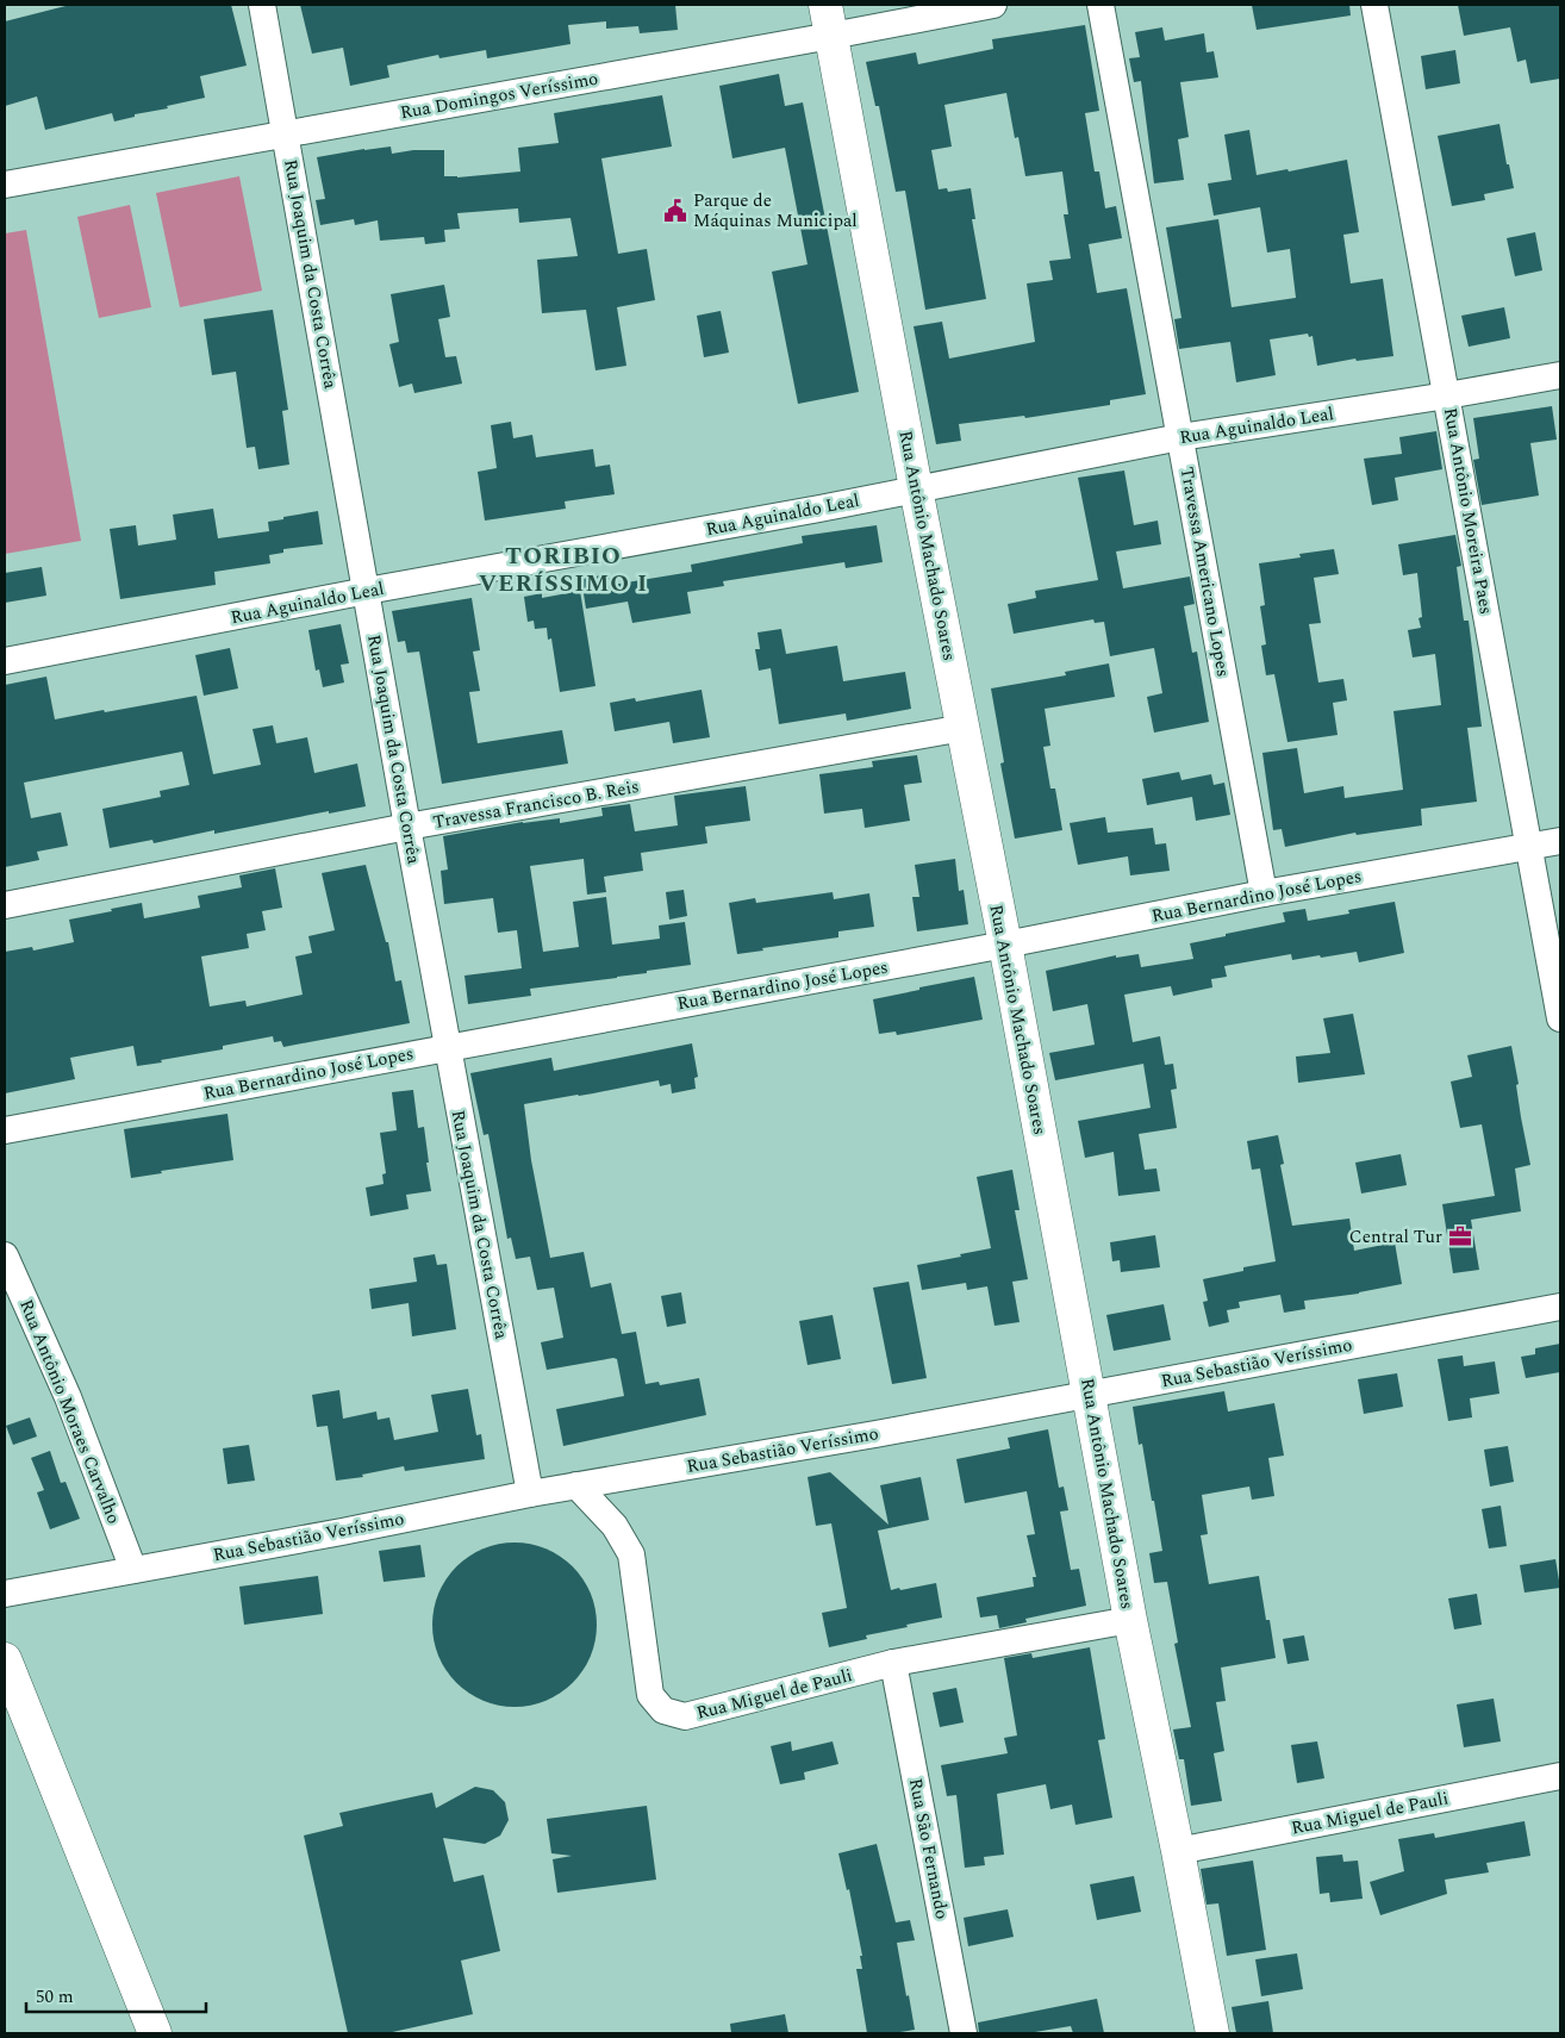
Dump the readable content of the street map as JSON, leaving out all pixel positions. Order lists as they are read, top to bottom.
{
  "streets": {
    "street": [
      "Rua Domingos Veríssimo",
      "Rua Joaquim da Costa Corrêa",
      "Rua Aguinaldo Leal",
      "Rua Antônio Moreira Paes",
      "Rua Antônio Machado Soares",
      "Travessa Americano Lopes",
      "Travessa Francisco B. Reis",
      "Rua Bernardino José Lopes",
      "Rua Sebastião Veríssimo",
      "Rua Antônio Moraes Carvalho",
      "Rua Miguel de Pauli",
      "Rua São Fernando"
    ]
  },
  "crossings": [
    ["Rua Domingos Veríssimo", "Rua Joaquim da Costa Corrêa"],
    ["Rua Domingos Veríssimo", "Rua Antônio Machado Soares"],
    ["Rua Joaquim da Costa Corrêa", "Rua Aguinaldo Leal"],
    ["Rua Joaquim da Costa Corrêa", "Travessa Francisco B. Reis"],
    ["Rua Joaquim da Costa Corrêa", "Rua Bernardino José Lopes"],
    ["Rua Joaquim da Costa Corrêa", "Rua Sebastião Veríssimo"],
    ["Rua Aguinaldo Leal", "Rua Antônio Moreira Paes"],
    ["Rua Aguinaldo Leal", "Rua Antônio Machado Soares"],
    ["Rua Aguinaldo Leal", "Travessa Americano Lopes"],
    ["Rua Antônio Moreira Paes", "Rua Bernardino José Lopes"],
    ["Rua Antônio Machado Soares", "Travessa Francisco B. Reis"],
    ["Rua Antônio Machado Soares", "Rua Bernardino José Lopes"],
    ["Rua Antônio Machado Soares", "Rua Sebastião Veríssimo"],
    ["Rua Antônio Machado Soares", "Rua Miguel de Pauli"],
    ["Travessa Americano Lopes", "Rua Bernardino José Lopes"],
    ["Rua Sebastião Veríssimo", "Rua Antônio Moraes Carvalho"],
    ["Rua Sebastião Veríssimo", "Rua Miguel de Pauli"],
    ["Rua Miguel de Pauli", "Rua São Fernando"]
  ],
  "districts": ["TORIBIO VERÍSSIMO I"],
  "places": {
    "public building": ["Parque de Máquinas Municipal"],
    "office": ["Central Tur"]
  },
  "scale_bar": "50 m"
}
